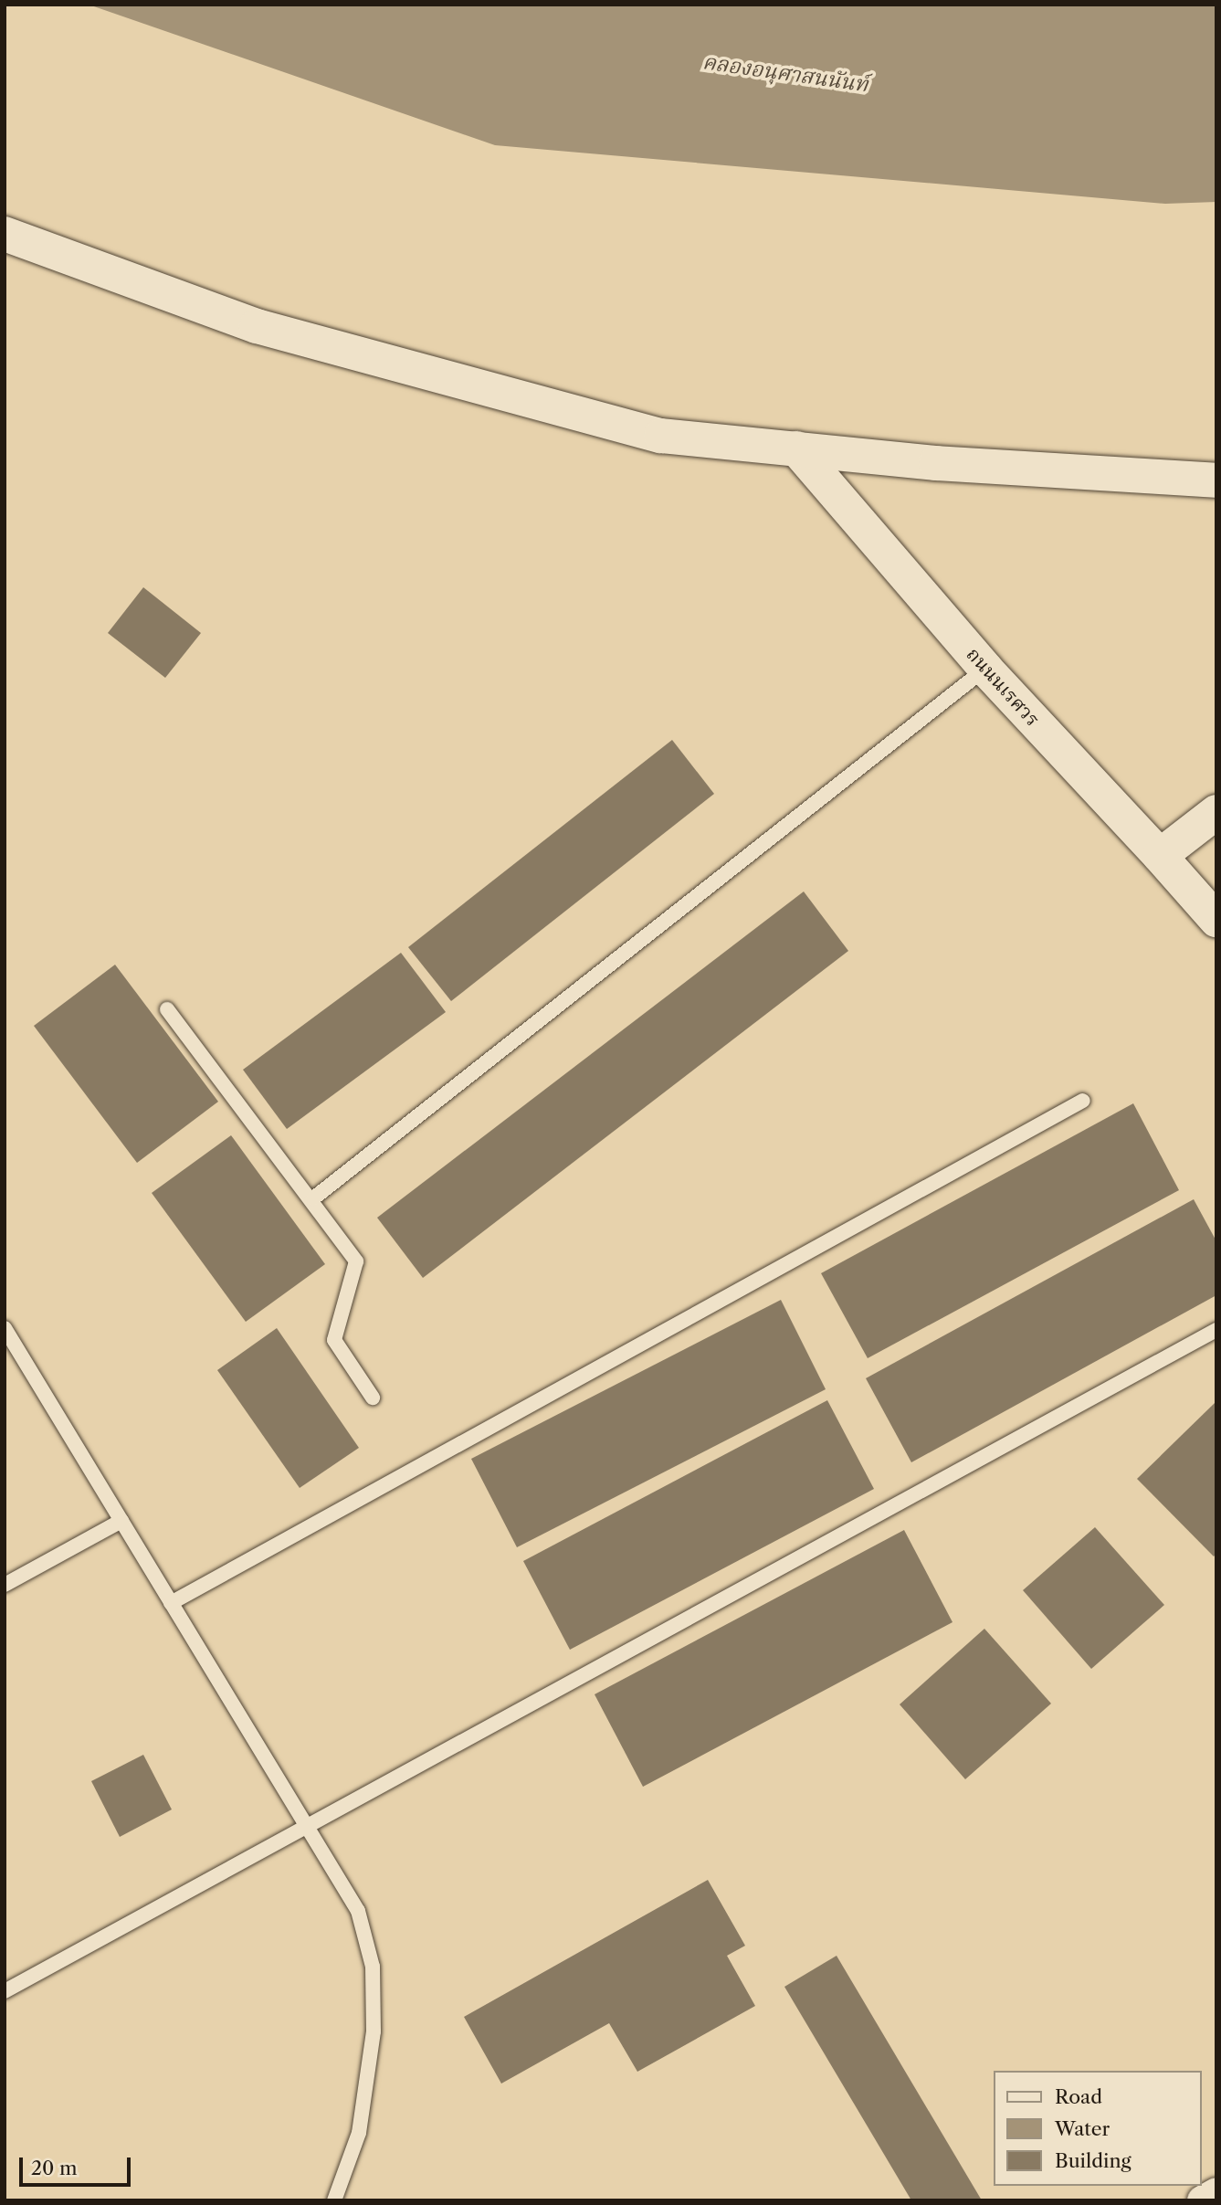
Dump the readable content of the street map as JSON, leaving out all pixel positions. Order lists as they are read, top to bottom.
{
  "streets": {
    "main road": ["ถนนนเรศวร"]
  },
  "water": ["คลองอนุศาสนนันท์"],
  "legend": ["Road", "Water", "Building"],
  "scale_bar": "20 m"
}
